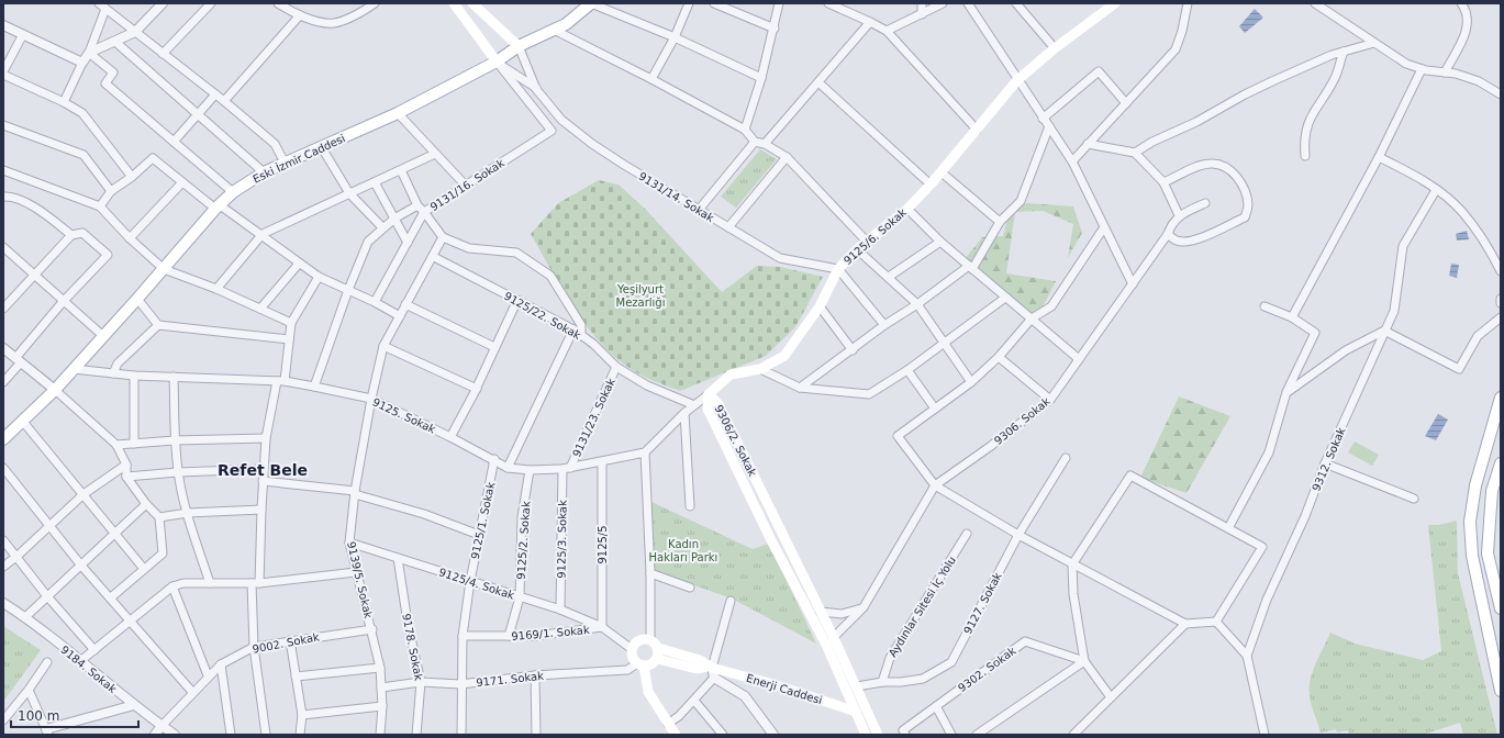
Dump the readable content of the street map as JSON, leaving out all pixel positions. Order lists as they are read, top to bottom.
{
  "streets": {
    "main road": [
      "Eski İzmir Caddesi",
      "9125/6. Sokak",
      "9306/2. Sokak",
      "Enerji Caddesi"
    ],
    "street": [
      "9131/16. Sokak",
      "9131/14. Sokak",
      "9125/22. Sokak",
      "9125. Sokak",
      "9131/23. Sokak",
      "9306. Sokak",
      "9312. Sokak",
      "9125/1. Sokak",
      "9125/3. Sokak",
      "9125/2. Sokak",
      "9125/5",
      "9139/5. Sokak",
      "9125/4. Sokak",
      "9127. Sokak",
      "Aydınlar Sitesi İç Yolu",
      "9169/1. Sokak",
      "9002. Sokak",
      "9178. Sokak",
      "9184. Sokak",
      "9302. Sokak",
      "9171. Sokak"
    ]
  },
  "crossings": [
    ["Eski İzmir Caddesi", "9131/16. Sokak"],
    ["Eski İzmir Caddesi", "9131/14. Sokak"],
    ["Eski İzmir Caddesi", "9125. Sokak"],
    ["9131/16. Sokak", "9131/14. Sokak"],
    ["9131/14. Sokak", "9125/6. Sokak"],
    ["9125/6. Sokak", "9125/22. Sokak"],
    ["9125/6. Sokak", "9306/2. Sokak"],
    ["9125/22. Sokak", "9131/23. Sokak"],
    ["9125/22. Sokak", "9139/5. Sokak"],
    ["9125. Sokak", "9131/23. Sokak"],
    ["9125. Sokak", "9125/1. Sokak"],
    ["9125. Sokak", "9125/3. Sokak"],
    ["9125. Sokak", "9125/2. Sokak"],
    ["9125. Sokak", "9125/5"],
    ["9125. Sokak", "9139/5. Sokak"],
    ["9131/23. Sokak", "9125/3. Sokak"],
    ["9306. Sokak", "9306/2. Sokak"],
    ["9306/2. Sokak", "9127. Sokak"],
    ["9306/2. Sokak", "Enerji Caddesi"],
    ["9125/1. Sokak", "9125/4. Sokak"],
    ["9125/3. Sokak", "9125/4. Sokak"],
    ["9125/2. Sokak", "9125/4. Sokak"],
    ["9125/2. Sokak", "9169/1. Sokak"],
    ["9125/5", "9125/4. Sokak"],
    ["9125/5", "9169/1. Sokak"],
    ["9139/5. Sokak", "9125/4. Sokak"],
    ["9139/5. Sokak", "9002. Sokak"],
    ["9139/5. Sokak", "9171. Sokak"],
    ["9125/4. Sokak", "9169/1. Sokak"],
    ["9125/4. Sokak", "9178. Sokak"],
    ["9127. Sokak", "Aydınlar Sitesi İç Yolu"],
    ["9169/1. Sokak", "9171. Sokak"],
    ["9002. Sokak", "9184. Sokak"],
    ["9178. Sokak", "9171. Sokak"]
  ],
  "districts": ["Refet Bele"],
  "parks": ["Yeşilyurt Mezarlığı", "Kadın Hakları Parkı"],
  "scale_bar": "100 m"
}
